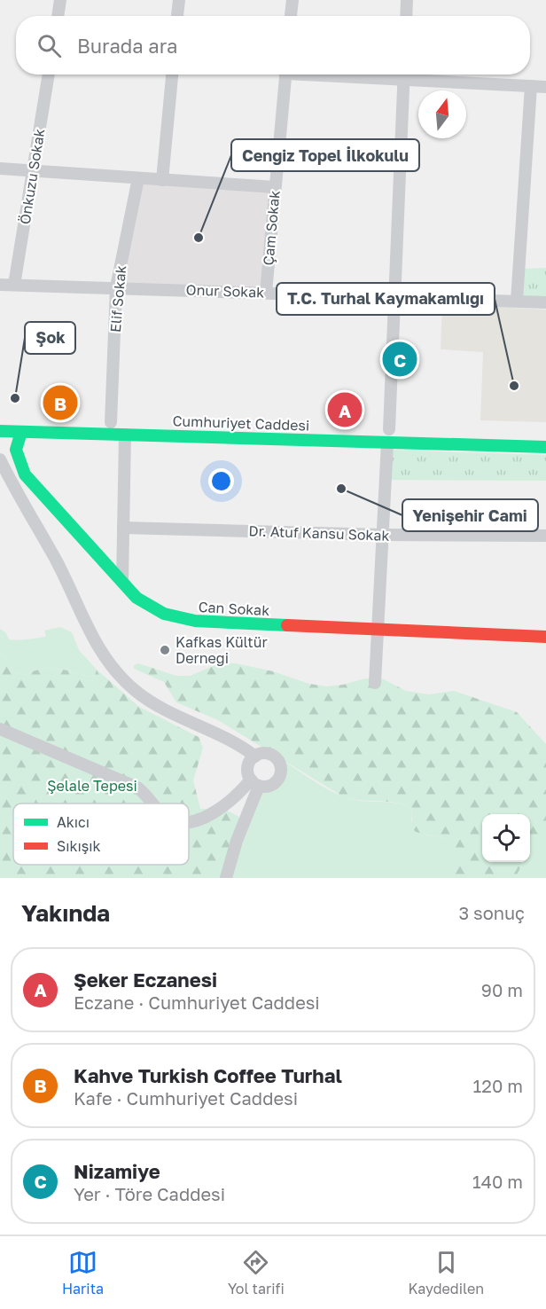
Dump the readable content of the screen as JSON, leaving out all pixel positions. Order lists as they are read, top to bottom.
{
  "streets": {
    "main road": ["Cumhuriyet Caddesi", "Can Sokak"],
    "street": [
      "Önkuzu Sokak",
      "Çam Sokak",
      "Onur Sokak",
      "Elif Sokak",
      "Dr. Atuf Kansu Sokak"
    ]
  },
  "crossings": [
    ["Önkuzu Sokak", "Onur Sokak"],
    ["Çam Sokak", "Onur Sokak"],
    ["Onur Sokak", "Elif Sokak"],
    ["Elif Sokak", "Cumhuriyet Caddesi"]
  ],
  "parks": ["Şelale Tepesi"],
  "places": [
    "Cengiz Topel İlkokulu",
    "T.C. Turhal Kaymakamlığı",
    "Şok",
    "Yenişehir Cami",
    "Kafkas Kültür Derneği"
  ],
  "legend": ["Akıcı", "Sıkışık"],
  "north": "top",
  "page": {
    "search": "Burada ara",
    "pins": ["C", "B", "A"],
    "heading": ["Yakında", "3 sonuç"],
    "list": [
      {
        "mark": "A",
        "name": "Şeker Eczanesi",
        "note": "Eczane · Cumhuriyet Caddesi",
        "value": "90 m"
      },
      {
        "mark": "B",
        "name": "Kahve Turkish Coffee Turhal",
        "note": "Kafe · Cumhuriyet Caddesi",
        "value": "120 m"
      },
      {
        "mark": "C",
        "name": "Nizamiye",
        "note": "Yer · Töre Caddesi",
        "value": "140 m"
      }
    ],
    "nav": ["Harita", "Yol tarifi", "Kaydedilen"]
  }
}
